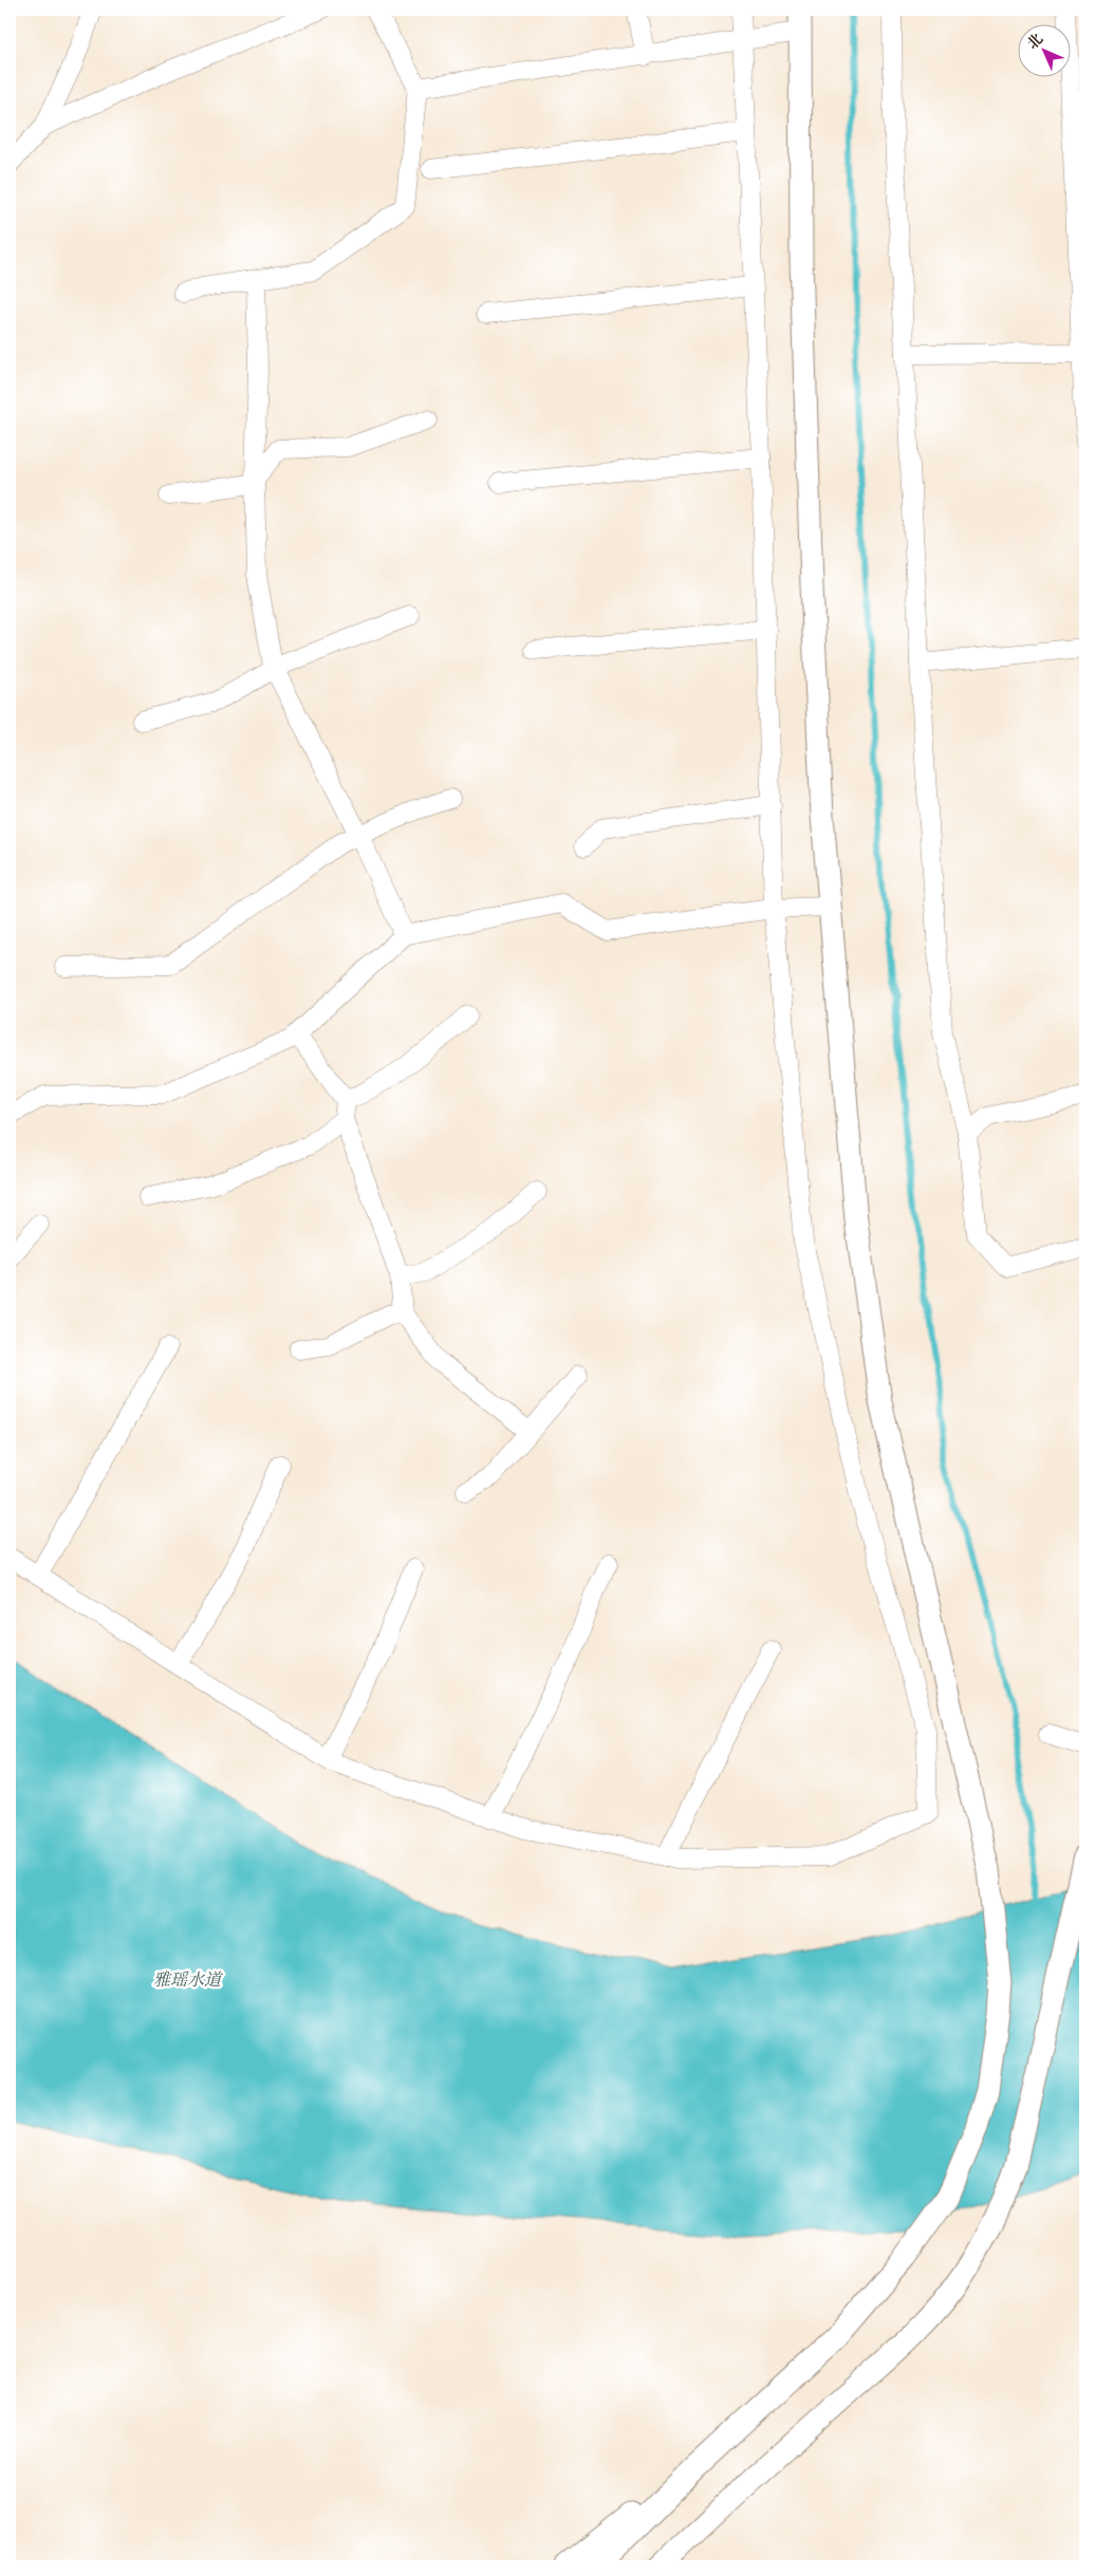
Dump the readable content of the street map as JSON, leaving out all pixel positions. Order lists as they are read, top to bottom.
{
  "water": ["雅瑶水道"],
  "north": "top left"
}
